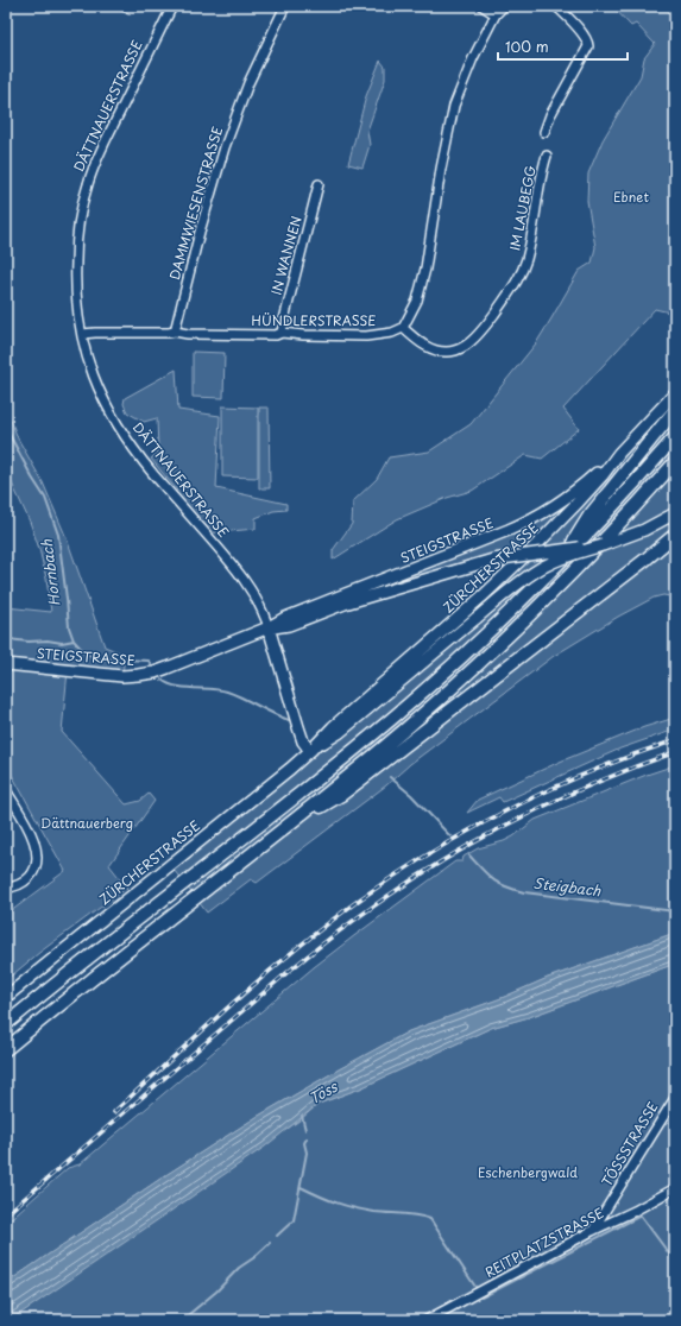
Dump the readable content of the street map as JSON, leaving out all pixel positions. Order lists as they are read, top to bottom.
{
  "streets": {
    "main road": ["DÄTTNAUERSTRASSE", "STEIGSTRASSE", "ZÜRCHERSTRASSE"],
    "street": [
      "DAMMWIESENSTRASSE",
      "IM LAUBEGG",
      "IN WANNEN",
      "HÜNDLERSTRASSE",
      "TÖSSSTRASSE",
      "REITPLATZSTRASSE"
    ]
  },
  "crossings": [
    ["DÄTTNAUERSTRASSE", "HÜNDLERSTRASSE"],
    ["DÄTTNAUERSTRASSE", "STEIGSTRASSE"],
    ["DÄTTNAUERSTRASSE", "ZÜRCHERSTRASSE"],
    ["DAMMWIESENSTRASSE", "HÜNDLERSTRASSE"],
    ["IM LAUBEGG", "HÜNDLERSTRASSE"],
    ["IN WANNEN", "HÜNDLERSTRASSE"],
    ["STEIGSTRASSE", "ZÜRCHERSTRASSE"],
    ["TÖSSSTRASSE", "REITPLATZSTRASSE"]
  ],
  "water": ["Hornbach", "Steigbach", "Töss"],
  "parks": ["Ebnet", "Dättnauerberg", "Eschenbergwald"],
  "scale_bar": "100 m"
}
